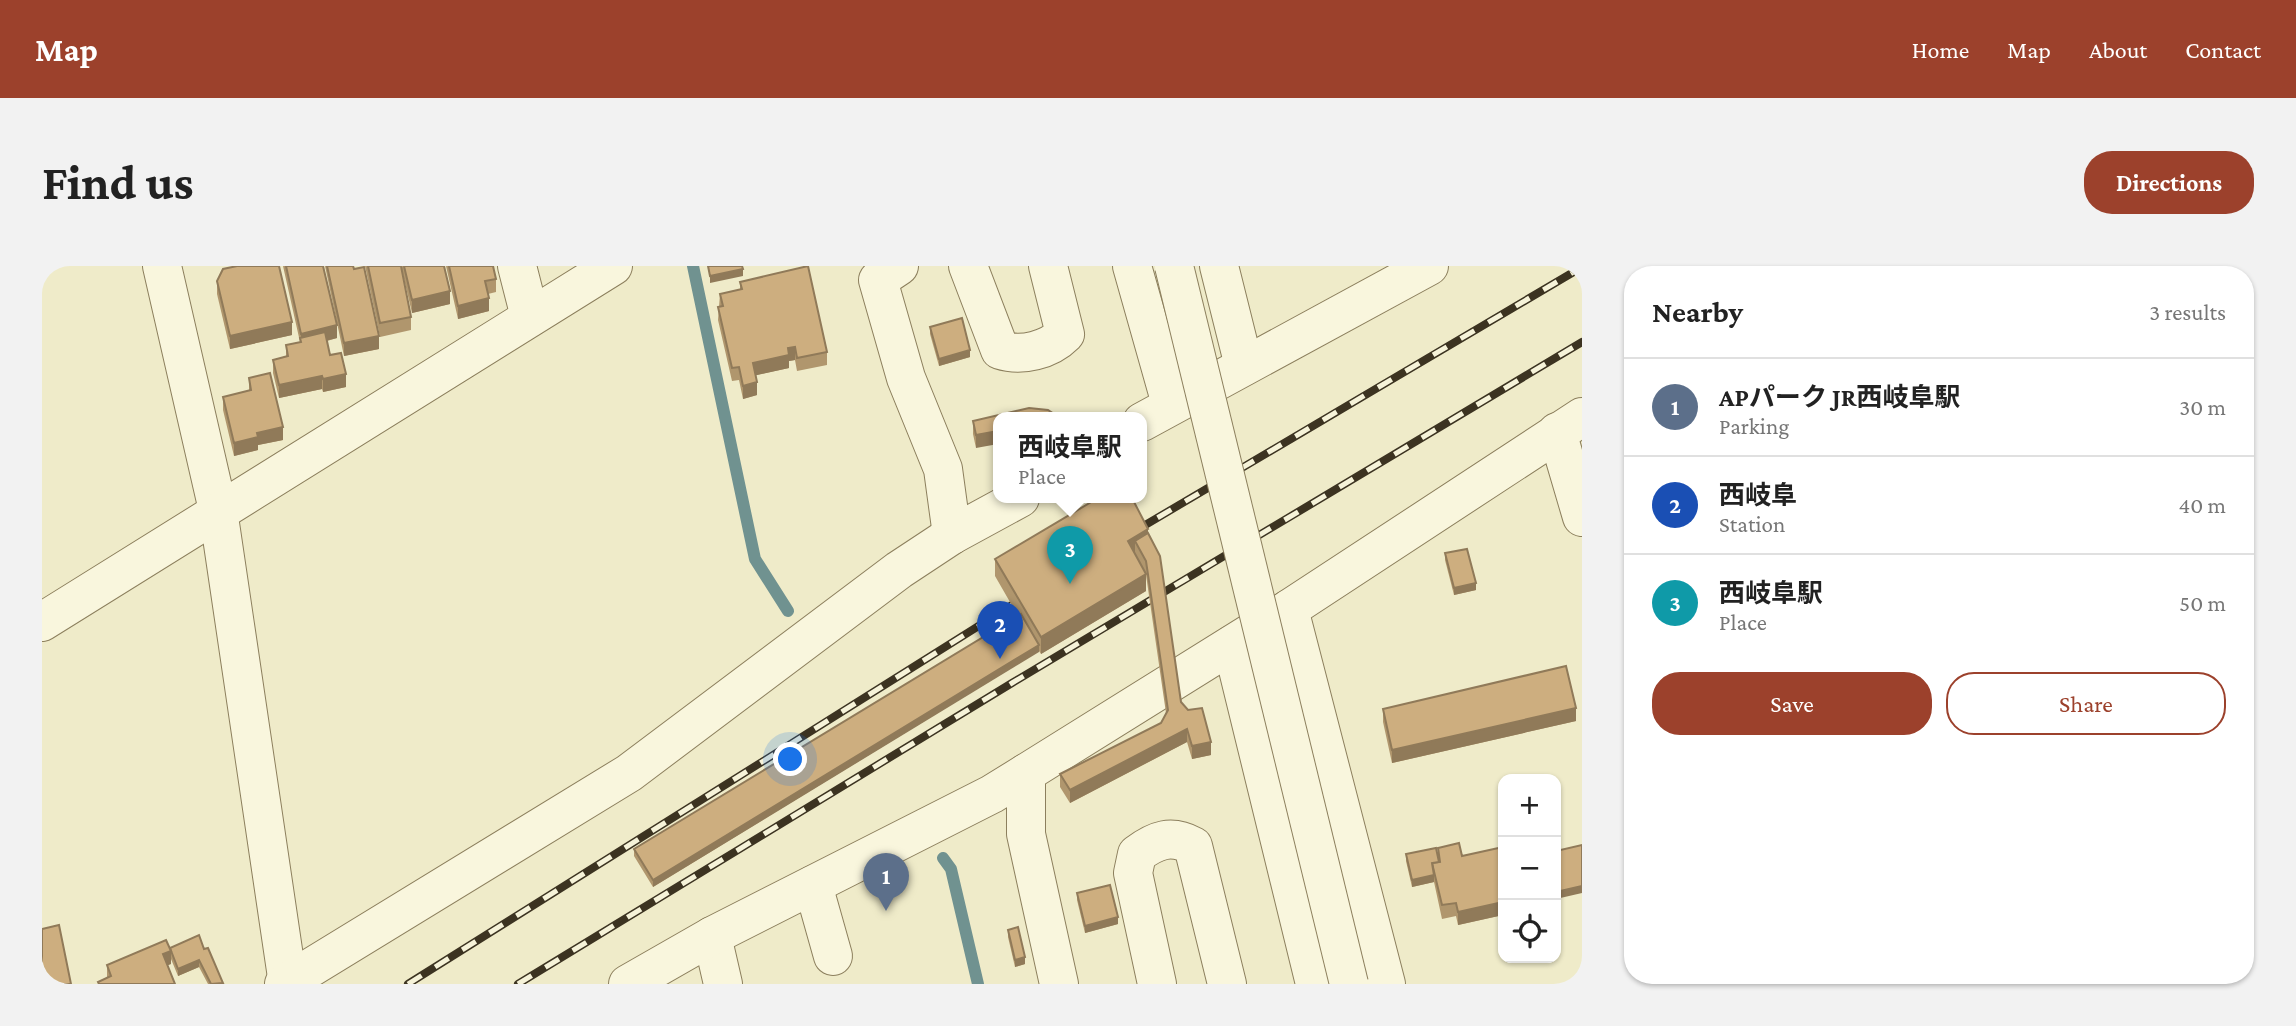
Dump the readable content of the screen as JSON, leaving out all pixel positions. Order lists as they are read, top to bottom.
{
  "page": {
    "header": "Map",
    "nav": [
      "Home",
      "Map",
      "About",
      "Contact"
    ],
    "buttons": [
      "Directions",
      ["Save", "Share"]
    ],
    "title": "Find us",
    "heading": ["Nearby", "3 results"],
    "list": [
      {
        "mark": "1",
        "name": "APパーク JR西岐阜駅",
        "note": "Parking",
        "value": "30 m"
      },
      {
        "mark": "2",
        "name": "西岐阜",
        "note": "Station",
        "value": "40 m"
      },
      {
        "mark": "3",
        "name": "西岐阜駅",
        "note": "Place",
        "value": "50 m"
      }
    ],
    "popup": ["西岐阜駅", "Place"],
    "pins": ["3", "2", "1"],
    "map_buttons": ["+", "−"]
  }
}
